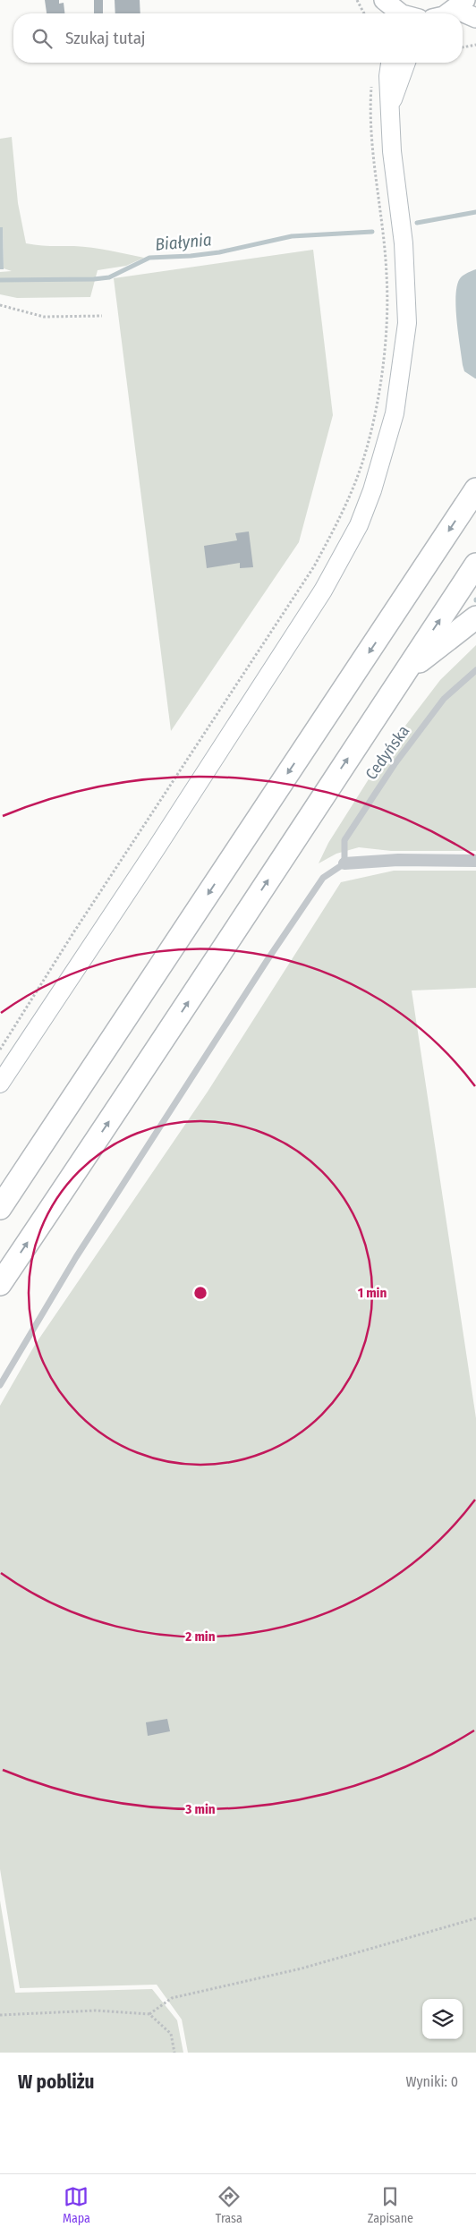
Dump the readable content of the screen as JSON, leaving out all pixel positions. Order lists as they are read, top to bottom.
{
  "streets": {
    "lane": ["Cedyńska"]
  },
  "water": ["Białynia"],
  "page": {
    "search": "Szukaj tutaj",
    "heading": ["W pobliżu", "Wyniki: 0"],
    "nav": ["Mapa", "Trasa", "Zapisane"]
  },
  "rings": ["1 min", "2 min", "3 min"]
}
